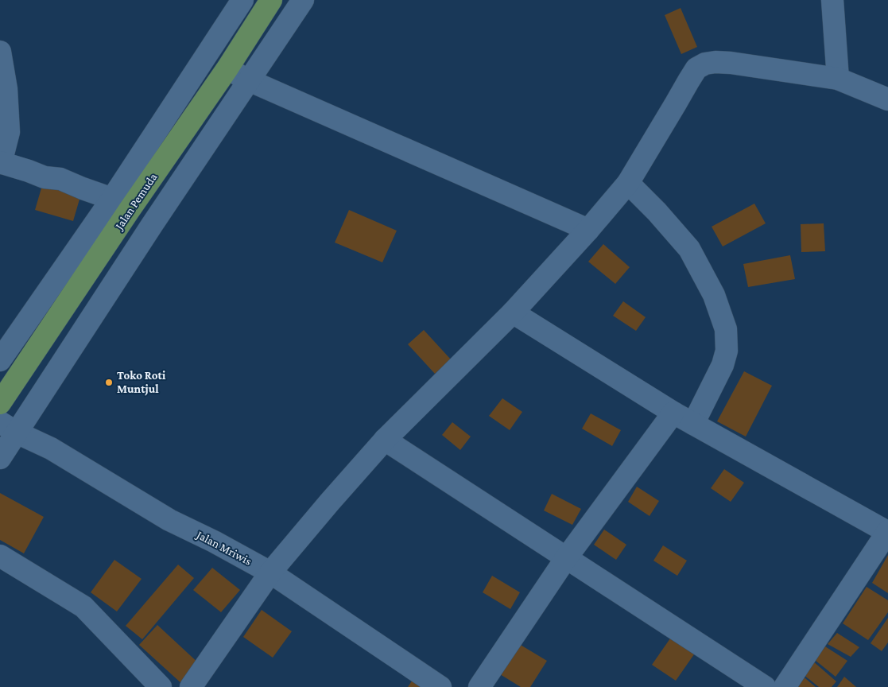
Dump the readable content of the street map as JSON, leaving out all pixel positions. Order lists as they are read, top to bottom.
{
  "streets": {
    "main road": ["Jalan Pemuda"],
    "street": ["Jalan Mriwis"]
  },
  "places": ["Toko Roti Muntjul"]
}
